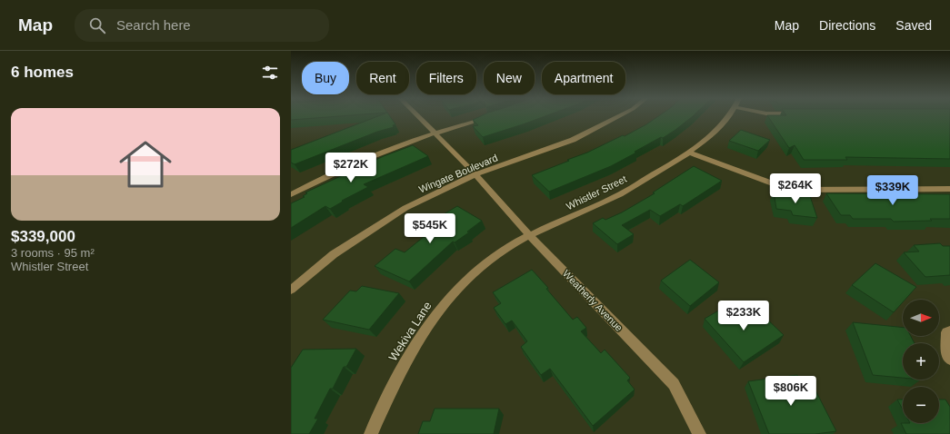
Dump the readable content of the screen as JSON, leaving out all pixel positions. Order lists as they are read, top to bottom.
{
  "streets": {
    "street": [
      "Wingate Boulevard",
      "Whistler Street",
      "Weatherly Avenue",
      "Wekiva Lane"
    ]
  },
  "crossings": [
    ["Wingate Boulevard", "Weatherly Avenue"],
    ["Whistler Street", "Weatherly Avenue"],
    ["Whistler Street", "Wekiva Lane"],
    ["Weatherly Avenue", "Wekiva Lane"]
  ],
  "north": "right",
  "page": {
    "header": "Map",
    "search": "Search here",
    "nav": ["Map", "Directions", "Saved"],
    "heading": "6 homes",
    "chip": [
      "Buy",
      "Rent",
      "Filters",
      "New",
      "Apartment"
    ],
    "list": [
      {
        "name": "$339,000",
        "note": "3 rooms · 95 m² · Whistler Street"
      }
    ],
    "price": [
      "$272K",
      "$264K",
      "$339K",
      "$545K",
      "$233K",
      "$806K"
    ],
    "map_buttons": ["+", "−"]
  }
}
